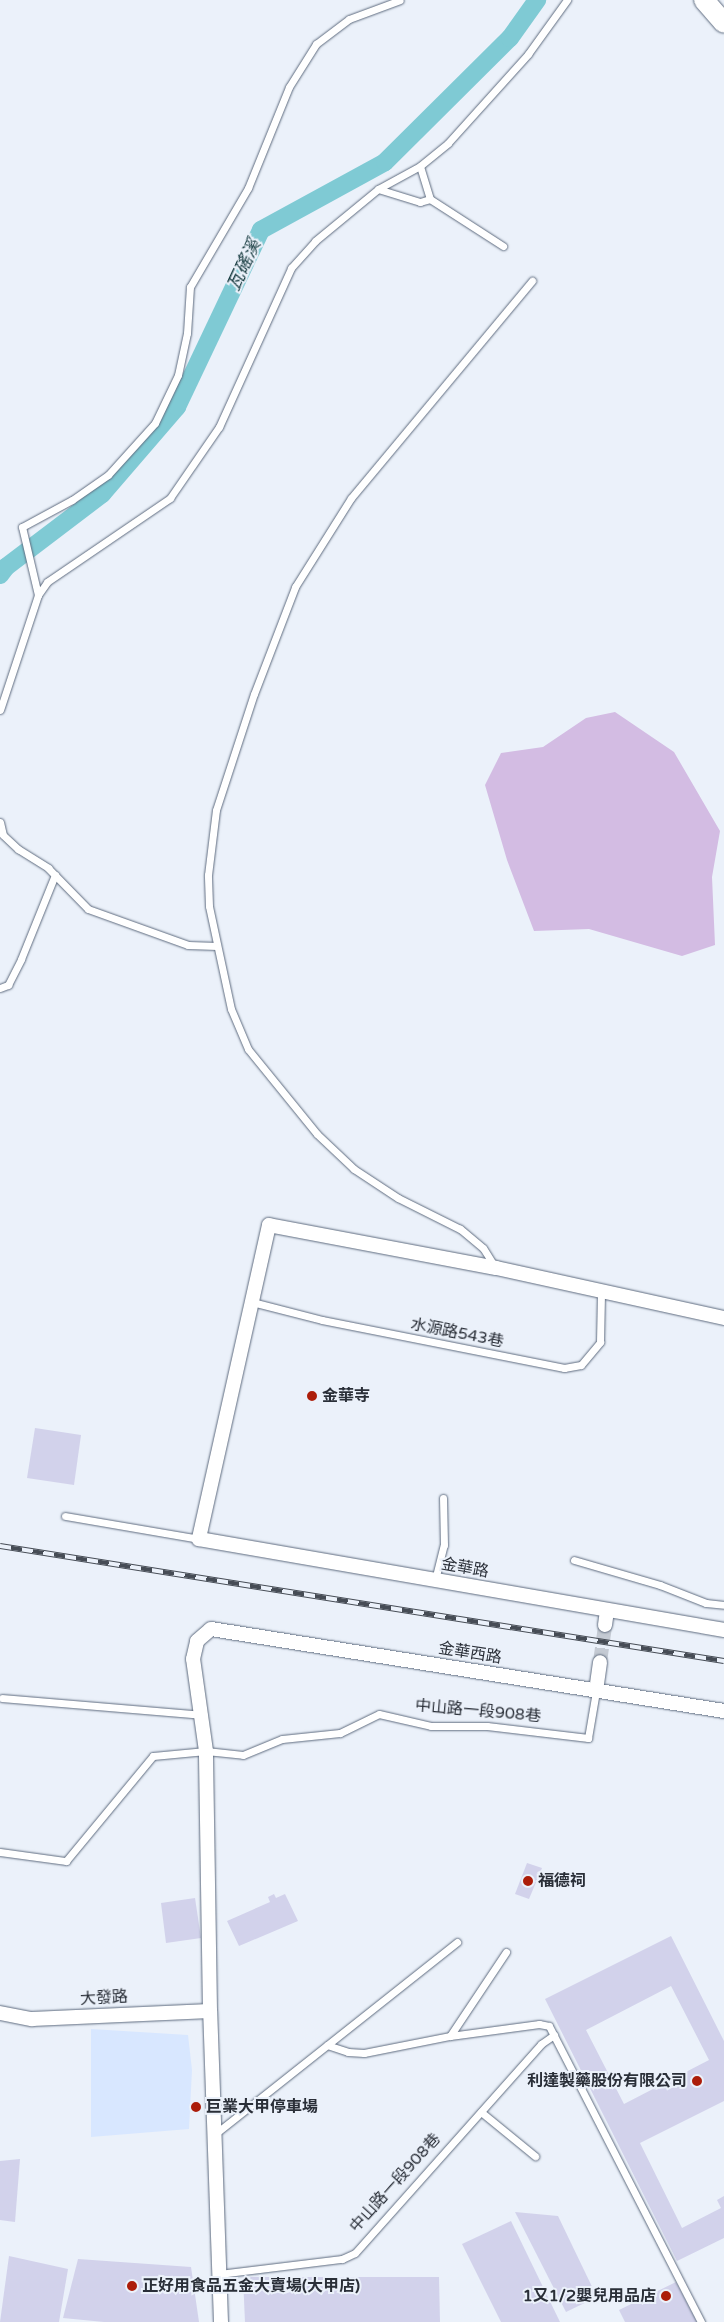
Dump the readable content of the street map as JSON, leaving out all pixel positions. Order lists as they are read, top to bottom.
{
  "streets": {
    "street": ["金華路", "金華西路", "大發路"],
    "lane": ["水源路543巷", "中山路一段908巷"]
  },
  "crossings": [
    ["金華西路", "中山路一段908巷"]
  ],
  "water": ["瓦磘溪"],
  "places": [
    "金華寺",
    "福德祠",
    "利達製藥股份有限公司",
    "巨業大甲停車場",
    "正好用食品五金大賣場(大甲店)",
    "1又1/2嬰兒用品店"
  ]
}
